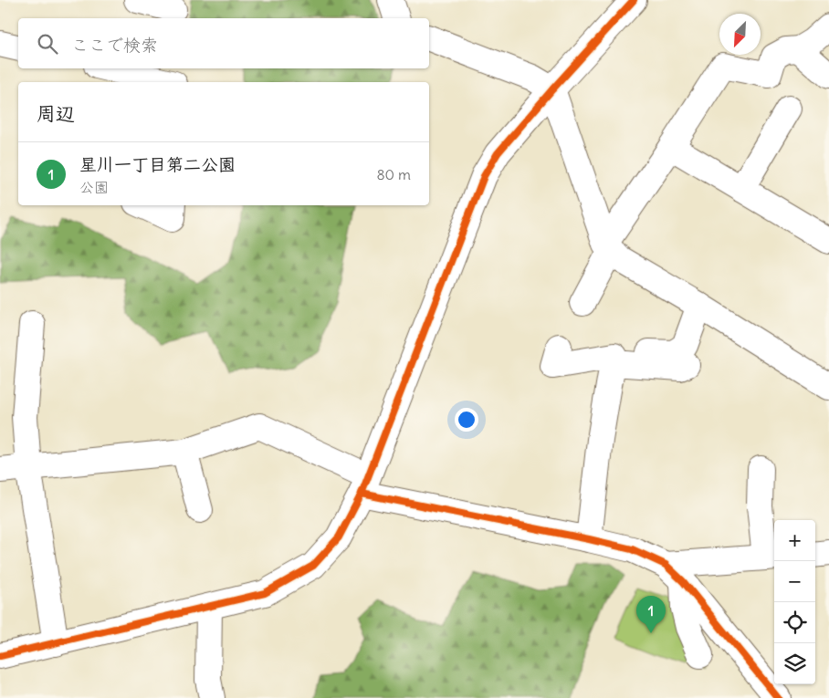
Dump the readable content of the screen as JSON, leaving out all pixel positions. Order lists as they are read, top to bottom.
{
  "north": "bottom left",
  "page": {
    "search": "ここで検索",
    "heading": "周辺",
    "list": [
      {
        "mark": "1",
        "name": "星川一丁目第二公園",
        "note": "公園",
        "value": "80 m"
      }
    ],
    "map_buttons": ["+", "−"],
    "pins": "1"
  }
}
